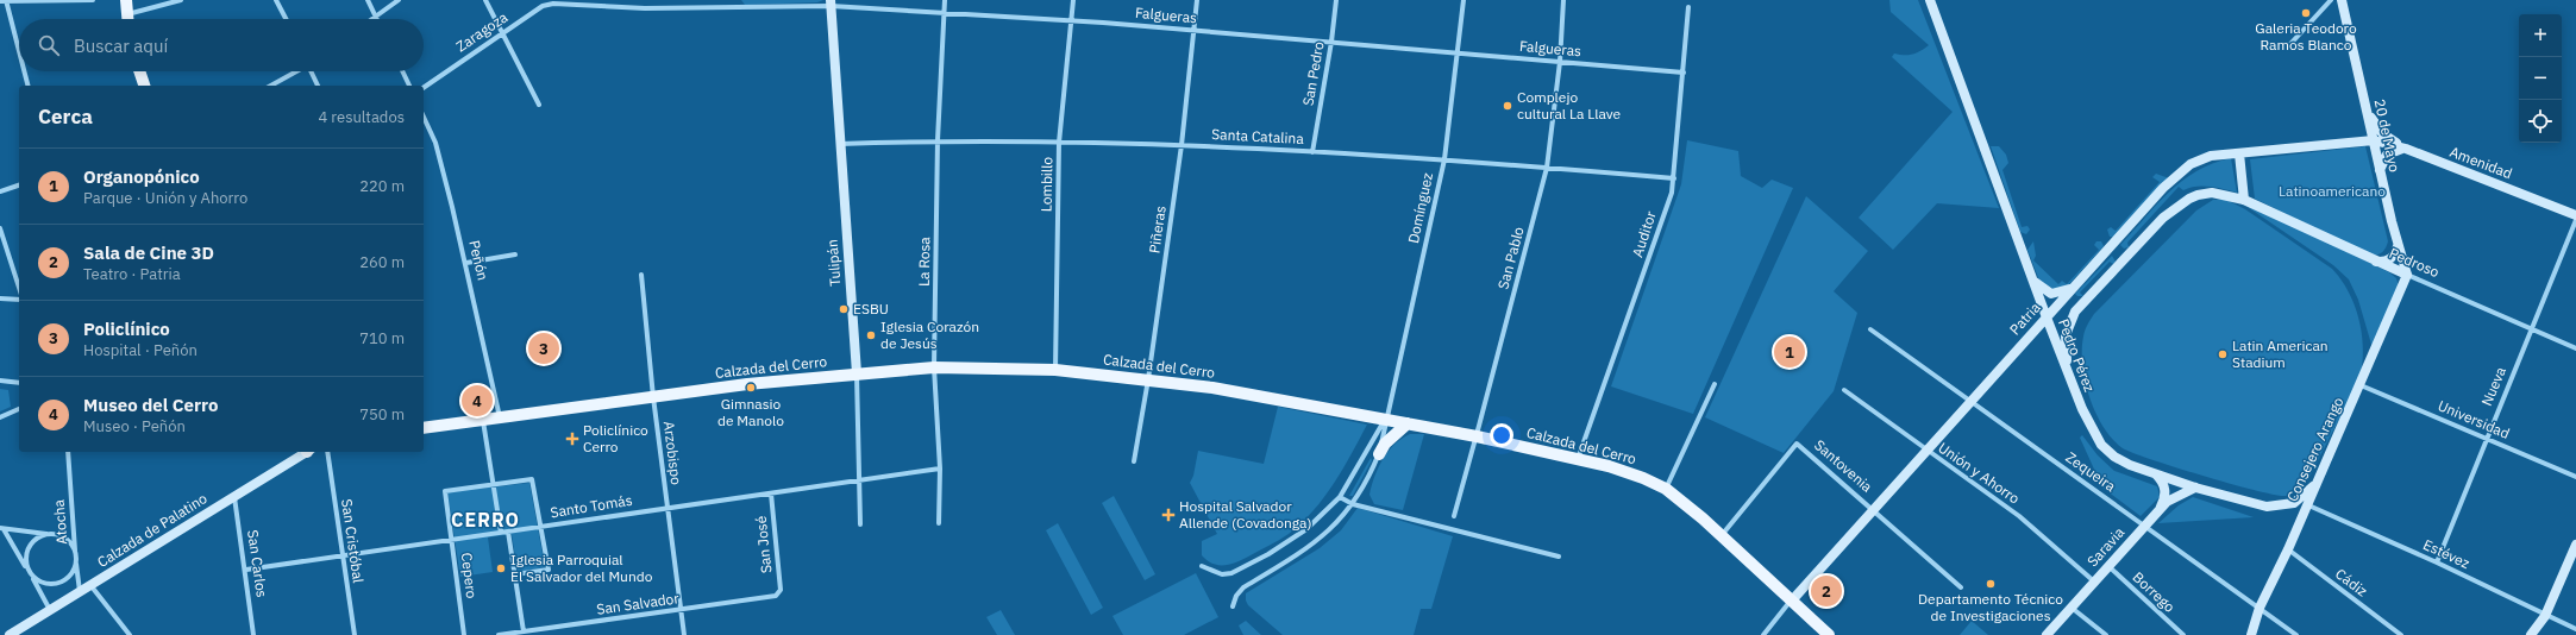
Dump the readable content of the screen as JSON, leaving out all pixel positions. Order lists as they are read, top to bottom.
{
  "streets": {
    "main road": ["Calzada del Cerro"],
    "street": [
      "Falgueras",
      "Zaragoza",
      "San Pedro",
      "20 de Mayo",
      "Santa Catalina",
      "Amenidad",
      "Lombillo",
      "Domínguez",
      "Piñeras",
      "Auditor",
      "San Pablo",
      "Peñón",
      "La Rosa",
      "Tulipán",
      "Pedroso",
      "Patria",
      "Pedro Pérez",
      "Nueva",
      "Universidad",
      "Consejero Arango",
      "Arzobispo",
      "Santovenia",
      "Zequeira",
      "Unión y Ahorro",
      "Santo Tomás",
      "Atocha",
      "Calzada de Palatino",
      "San Cristóbal",
      "San José",
      "Saravia",
      "Estévez",
      "San Carlos",
      "Cepero",
      "Cádiz",
      "Borrego",
      "San Salvador"
    ]
  },
  "crossings": [
    ["Falgueras", "Zaragoza"],
    ["Falgueras", "San Pedro"],
    ["Falgueras", "Lombillo"],
    ["Falgueras", "Domínguez"],
    ["Falgueras", "Piñeras"],
    ["Falgueras", "Auditor"],
    ["Falgueras", "San Pablo"],
    ["Falgueras", "La Rosa"],
    ["Falgueras", "Tulipán"],
    ["San Pedro", "Santa Catalina"],
    ["20 de Mayo", "Amenidad"],
    ["20 de Mayo", "Pedroso"],
    ["20 de Mayo", "Patria"],
    ["20 de Mayo", "Consejero Arango"],
    ["Santa Catalina", "Lombillo"],
    ["Santa Catalina", "Domínguez"],
    ["Santa Catalina", "Piñeras"],
    ["Santa Catalina", "Auditor"],
    ["Santa Catalina", "San Pablo"],
    ["Santa Catalina", "La Rosa"],
    ["Santa Catalina", "Tulipán"],
    ["Amenidad", "Patria"],
    ["Lombillo", "Calzada del Cerro"],
    ["Domínguez", "Calzada del Cerro"],
    ["Piñeras", "Calzada del Cerro"],
    ["Auditor", "Calzada del Cerro"],
    ["San Pablo", "Calzada del Cerro"],
    ["Peñón", "Calzada del Cerro"],
    ["La Rosa", "Calzada del Cerro"],
    ["La Rosa", "Santo Tomás"],
    ["Tulipán", "Calzada del Cerro"],
    ["Tulipán", "Santo Tomás"],
    ["Pedroso", "Nueva"],
    ["Pedroso", "Consejero Arango"],
    ["Patria", "Pedro Pérez"],
    ["Patria", "Calzada del Cerro"],
    ["Patria", "Santovenia"],
    ["Patria", "Zequeira"],
    ["Patria", "Unión y Ahorro"],
    ["Pedro Pérez", "Consejero Arango"],
    ["Pedro Pérez", "Saravia"],
    ["Pedro Pérez", "Estévez"],
    ["Calzada del Cerro", "Arzobispo"],
    ["Calzada del Cerro", "Santovenia"],
    ["Nueva", "Universidad"],
    ["Nueva", "Estévez"],
    ["Universidad", "Consejero Arango"],
    ["Consejero Arango", "Zequeira"],
    ["Consejero Arango", "Estévez"],
    ["Consejero Arango", "Cádiz"],
    ["Arzobispo", "Santo Tomás"],
    ["Arzobispo", "San Salvador"],
    ["Zequeira", "Saravia"],
    ["Unión y Ahorro", "Saravia"],
    ["Santo Tomás", "San Cristóbal"],
    ["Santo Tomás", "San José"],
    ["Santo Tomás", "San Carlos"],
    ["Santo Tomás", "Cepero"],
    ["Atocha", "Calzada de Palatino"],
    ["Calzada de Palatino", "San Carlos"],
    ["San José", "San Salvador"],
    ["Saravia", "Borrego"]
  ],
  "districts": ["CERRO"],
  "parks": ["Latinoamericano"],
  "places": {
    "other": [
      "Galeria Teodoro Ramos Blanco",
      "Complejo cultural La Llave",
      "ESBU",
      "Iglesia Corazón de Jesús",
      "Latin American Stadium",
      "Gimnasio de Manolo",
      "Iglesia Parroquial El Salvador del Mundo",
      "Departamento Técnico de Investigaciones"
    ],
    "health": ["Policlínico Cerro", "Hospital Salvador Allende (Covadonga)"]
  },
  "page": {
    "map_buttons": ["+", "−"],
    "search": "Buscar aquí",
    "heading": ["Cerca", "4 resultados"],
    "list": [
      {
        "mark": "1",
        "name": "Organopónico",
        "note": "Parque · Unión y Ahorro",
        "value": "220 m"
      },
      {
        "mark": "2",
        "name": "Sala de Cine 3D",
        "note": "Teatro · Patria",
        "value": "260 m"
      },
      {
        "mark": "3",
        "name": "Policlínico",
        "note": "Hospital · Peñón",
        "value": "710 m"
      },
      {
        "mark": "4",
        "name": "Museo del Cerro",
        "note": "Museo · Peñón",
        "value": "750 m"
      }
    ],
    "pins": [
      "3",
      "1",
      "4",
      "2"
    ]
  }
}
